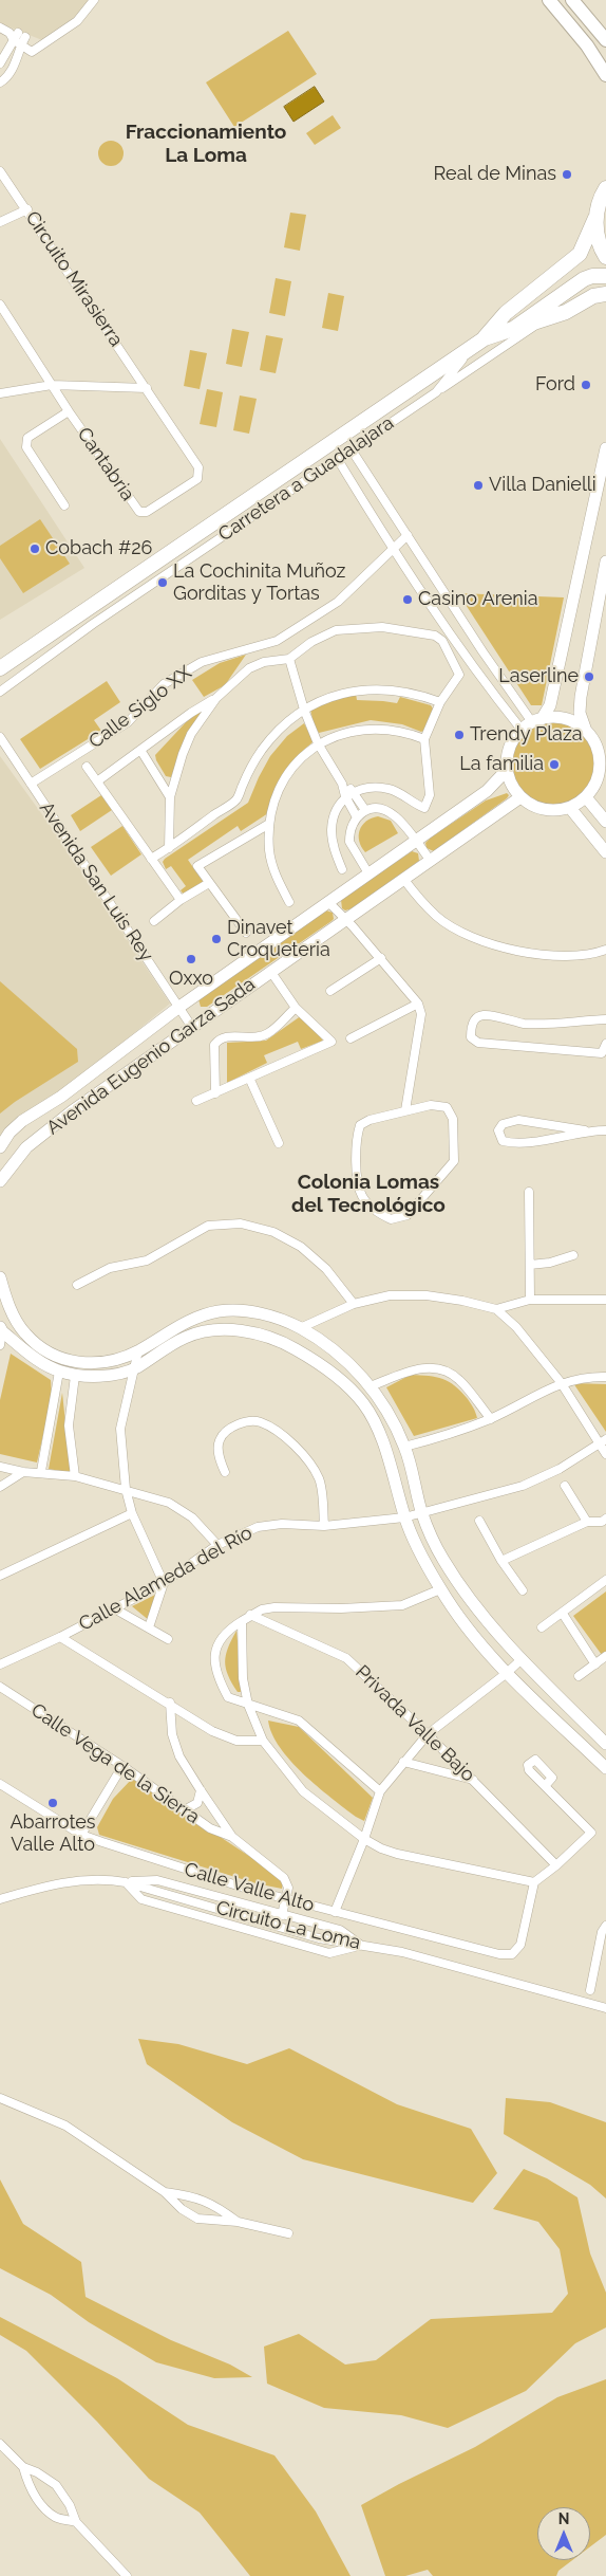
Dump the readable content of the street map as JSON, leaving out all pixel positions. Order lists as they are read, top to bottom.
{
  "streets": {
    "street": [
      "Circuito Mirasierra",
      "Cantabria",
      "Carretera a Guadalajara",
      "Calle Siglo XX",
      "Avenida San Luis Rey",
      "Avenida Eugenio Garza Sada",
      "Calle Alameda del Río",
      "Privada Valle Bajo",
      "Calle Vega de la Sierra",
      "Calle Valle Alto",
      "Circuito La Loma"
    ]
  },
  "crossings": [
    ["Circuito Mirasierra", "Cantabria"],
    ["Calle Siglo XX", "Avenida San Luis Rey"],
    ["Avenida San Luis Rey", "Avenida Eugenio Garza Sada"]
  ],
  "districts": ["Fraccionamiento La Loma", "Colonia Lomas del Tecnológico"],
  "places": [
    "Real de Minas",
    "Ford",
    "Villa Danielli",
    "Cobach #26",
    "La Cochinita Muñoz Gorditas y Tortas",
    "Casino Arenia",
    "Laserline",
    "Trendy Plaza",
    "La familia",
    "Dinavet Croqueteria",
    "Oxxo",
    "Abarrotes Valle Alto"
  ],
  "north": "top"
}
